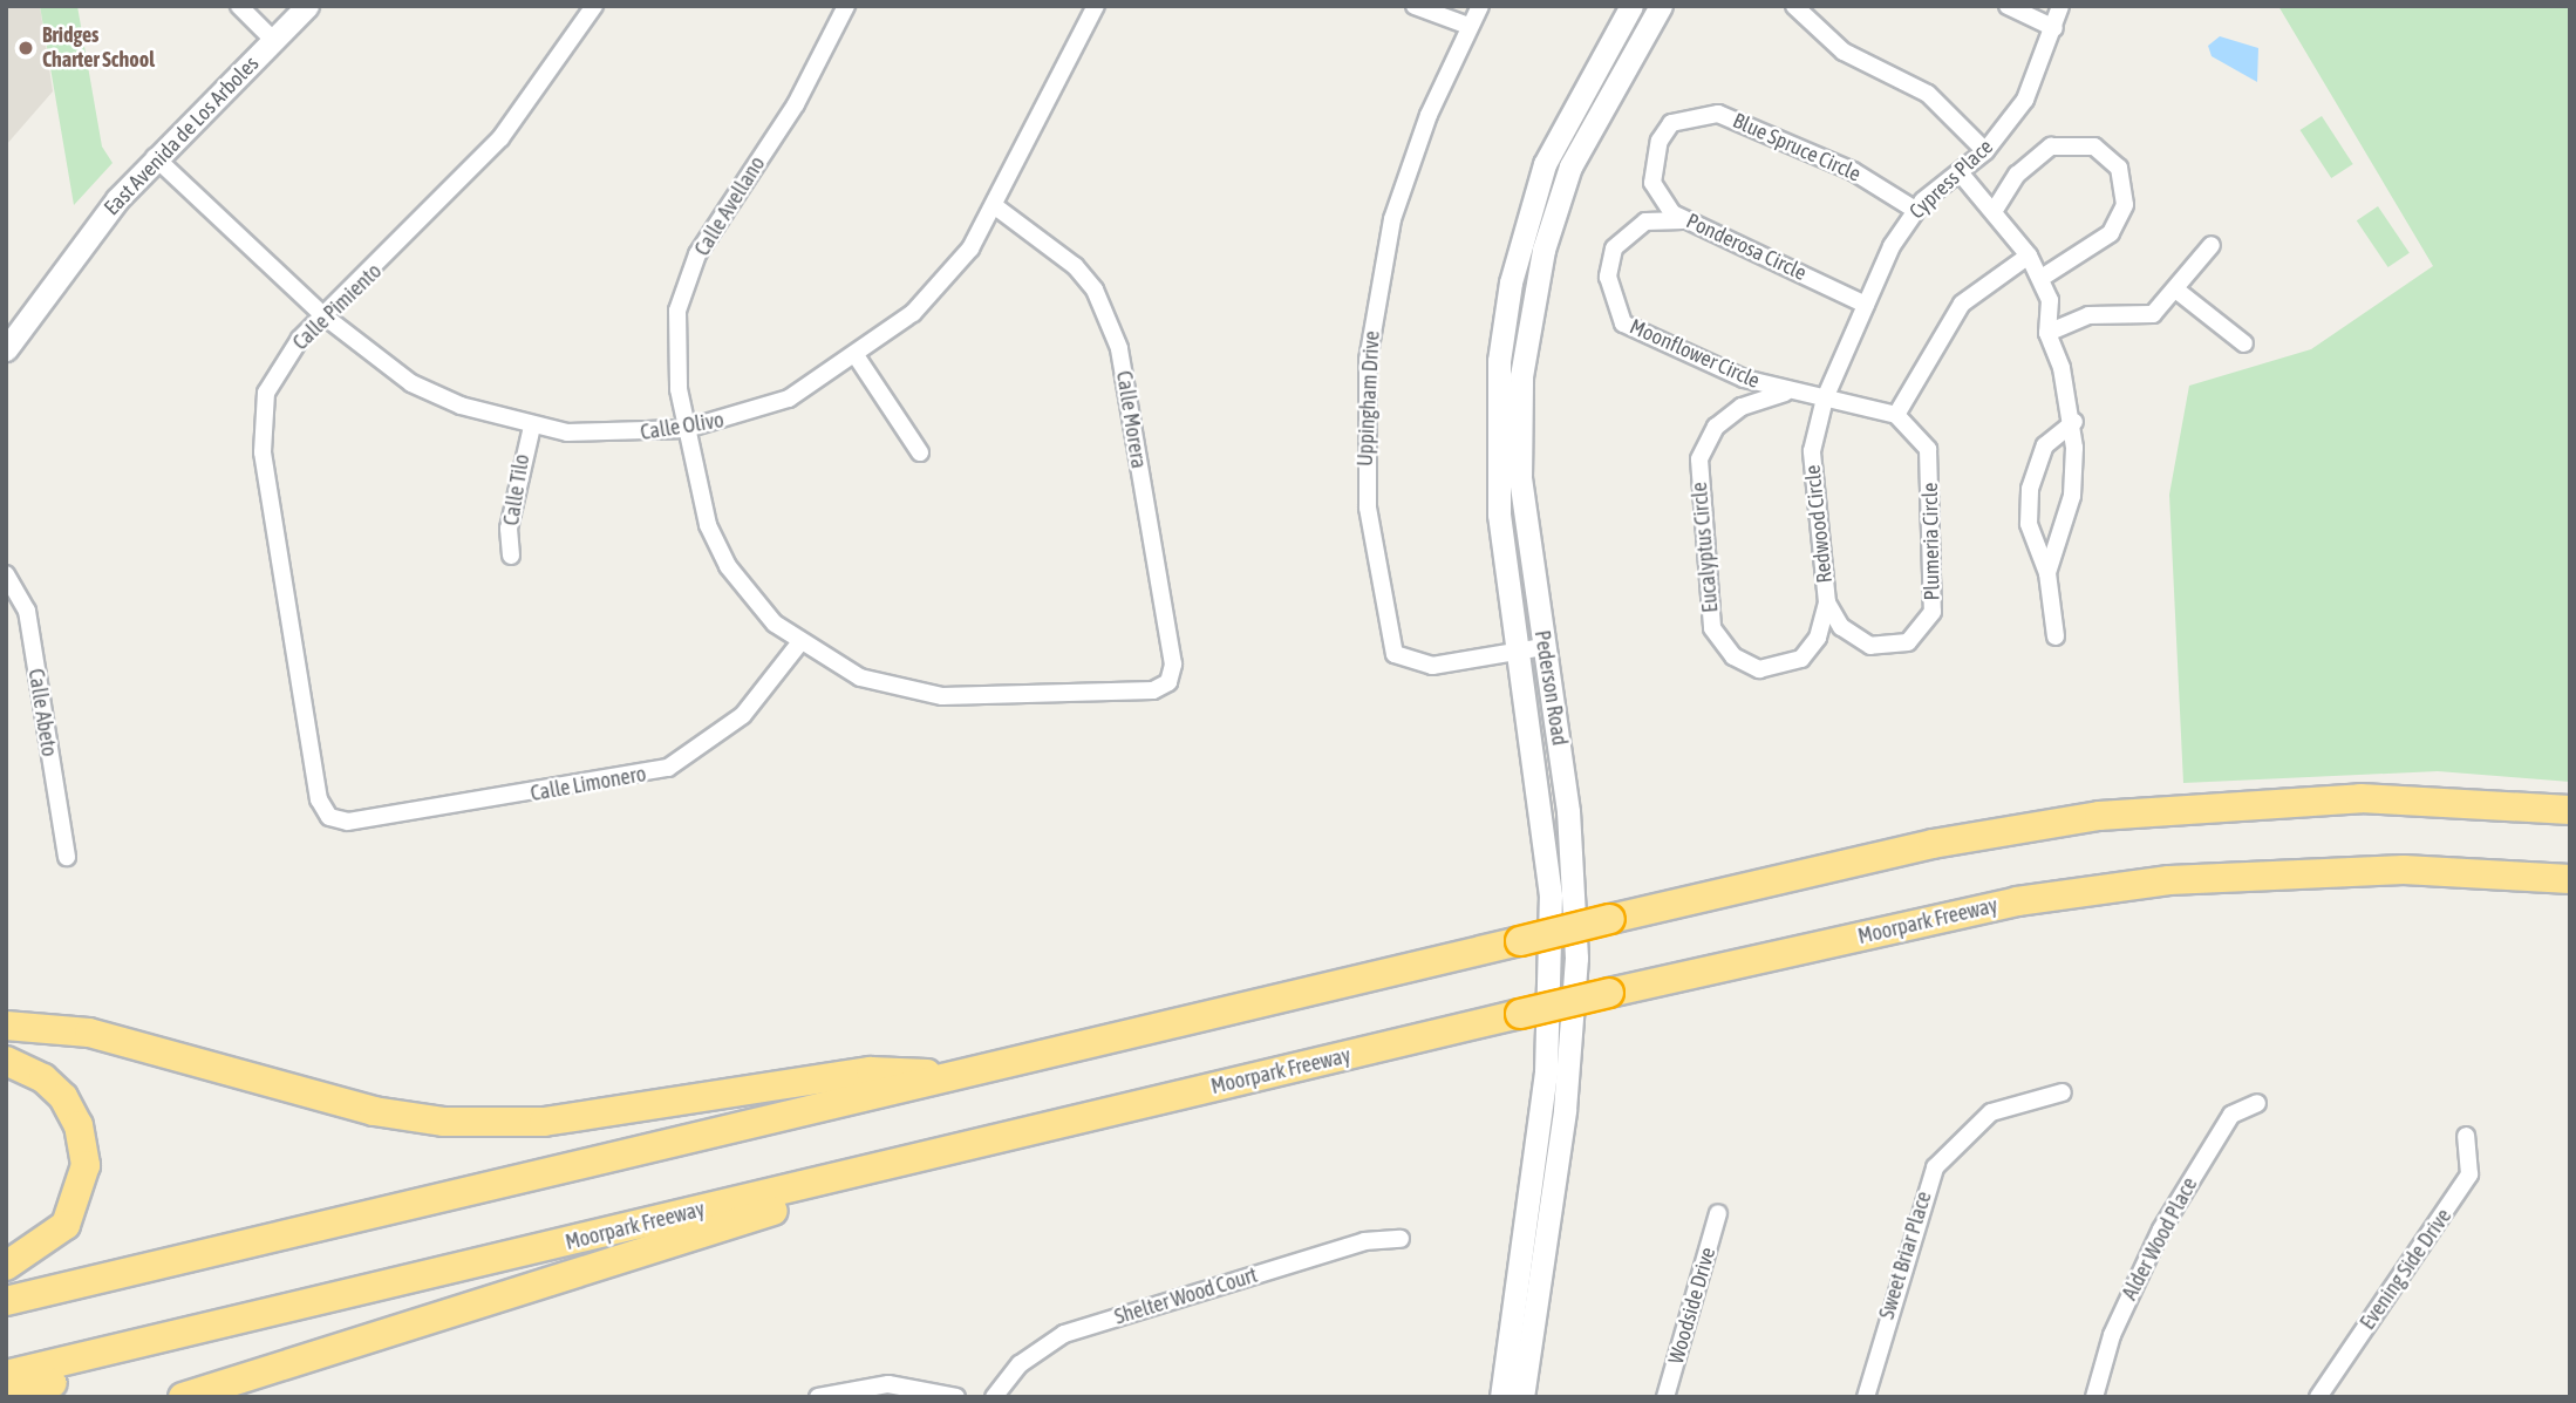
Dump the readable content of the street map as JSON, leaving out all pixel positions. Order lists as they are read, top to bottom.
{
  "streets": {
    "highway": ["Moorpark Freeway"],
    "street": [
      "East Avenida de Los Arboles",
      "Blue Spruce Circle",
      "Cypress Place",
      "Calle Avellano",
      "Ponderosa Circle",
      "Calle Pimiento",
      "Moonflower Circle",
      "Uppingham Drive",
      "Calle Morera",
      "Calle Olivo",
      "Calle Tilo",
      "Redwood Circle",
      "Plumeria Circle",
      "Eucalyptus Circle",
      "Pederson Road",
      "Calle Abeto",
      "Calle Limonero",
      "Alder Wood Place",
      "Sweet Briar Place",
      "Evening Side Drive",
      "Shelter Wood Court",
      "Woodside Drive"
    ]
  },
  "crossings": [
    ["East Avenida de Los Arboles", "Calle Olivo"],
    ["Blue Spruce Circle", "Cypress Place"],
    ["Blue Spruce Circle", "Ponderosa Circle"],
    ["Cypress Place", "Ponderosa Circle"],
    ["Cypress Place", "Moonflower Circle"],
    ["Cypress Place", "Redwood Circle"],
    ["Calle Avellano", "Calle Morera"],
    ["Calle Avellano", "Calle Olivo"],
    ["Calle Avellano", "Calle Limonero"],
    ["Ponderosa Circle", "Moonflower Circle"],
    ["Calle Pimiento", "Calle Olivo"],
    ["Calle Pimiento", "Calle Limonero"],
    ["Moonflower Circle", "Redwood Circle"],
    ["Moonflower Circle", "Eucalyptus Circle"],
    ["Uppingham Drive", "Pederson Road"],
    ["Calle Morera", "Calle Olivo"],
    ["Calle Olivo", "Calle Tilo"],
    ["Redwood Circle", "Plumeria Circle"],
    ["Redwood Circle", "Eucalyptus Circle"],
    ["Plumeria Circle", "Eucalyptus Circle"]
  ],
  "places": ["Bridges Charter School"]
}
